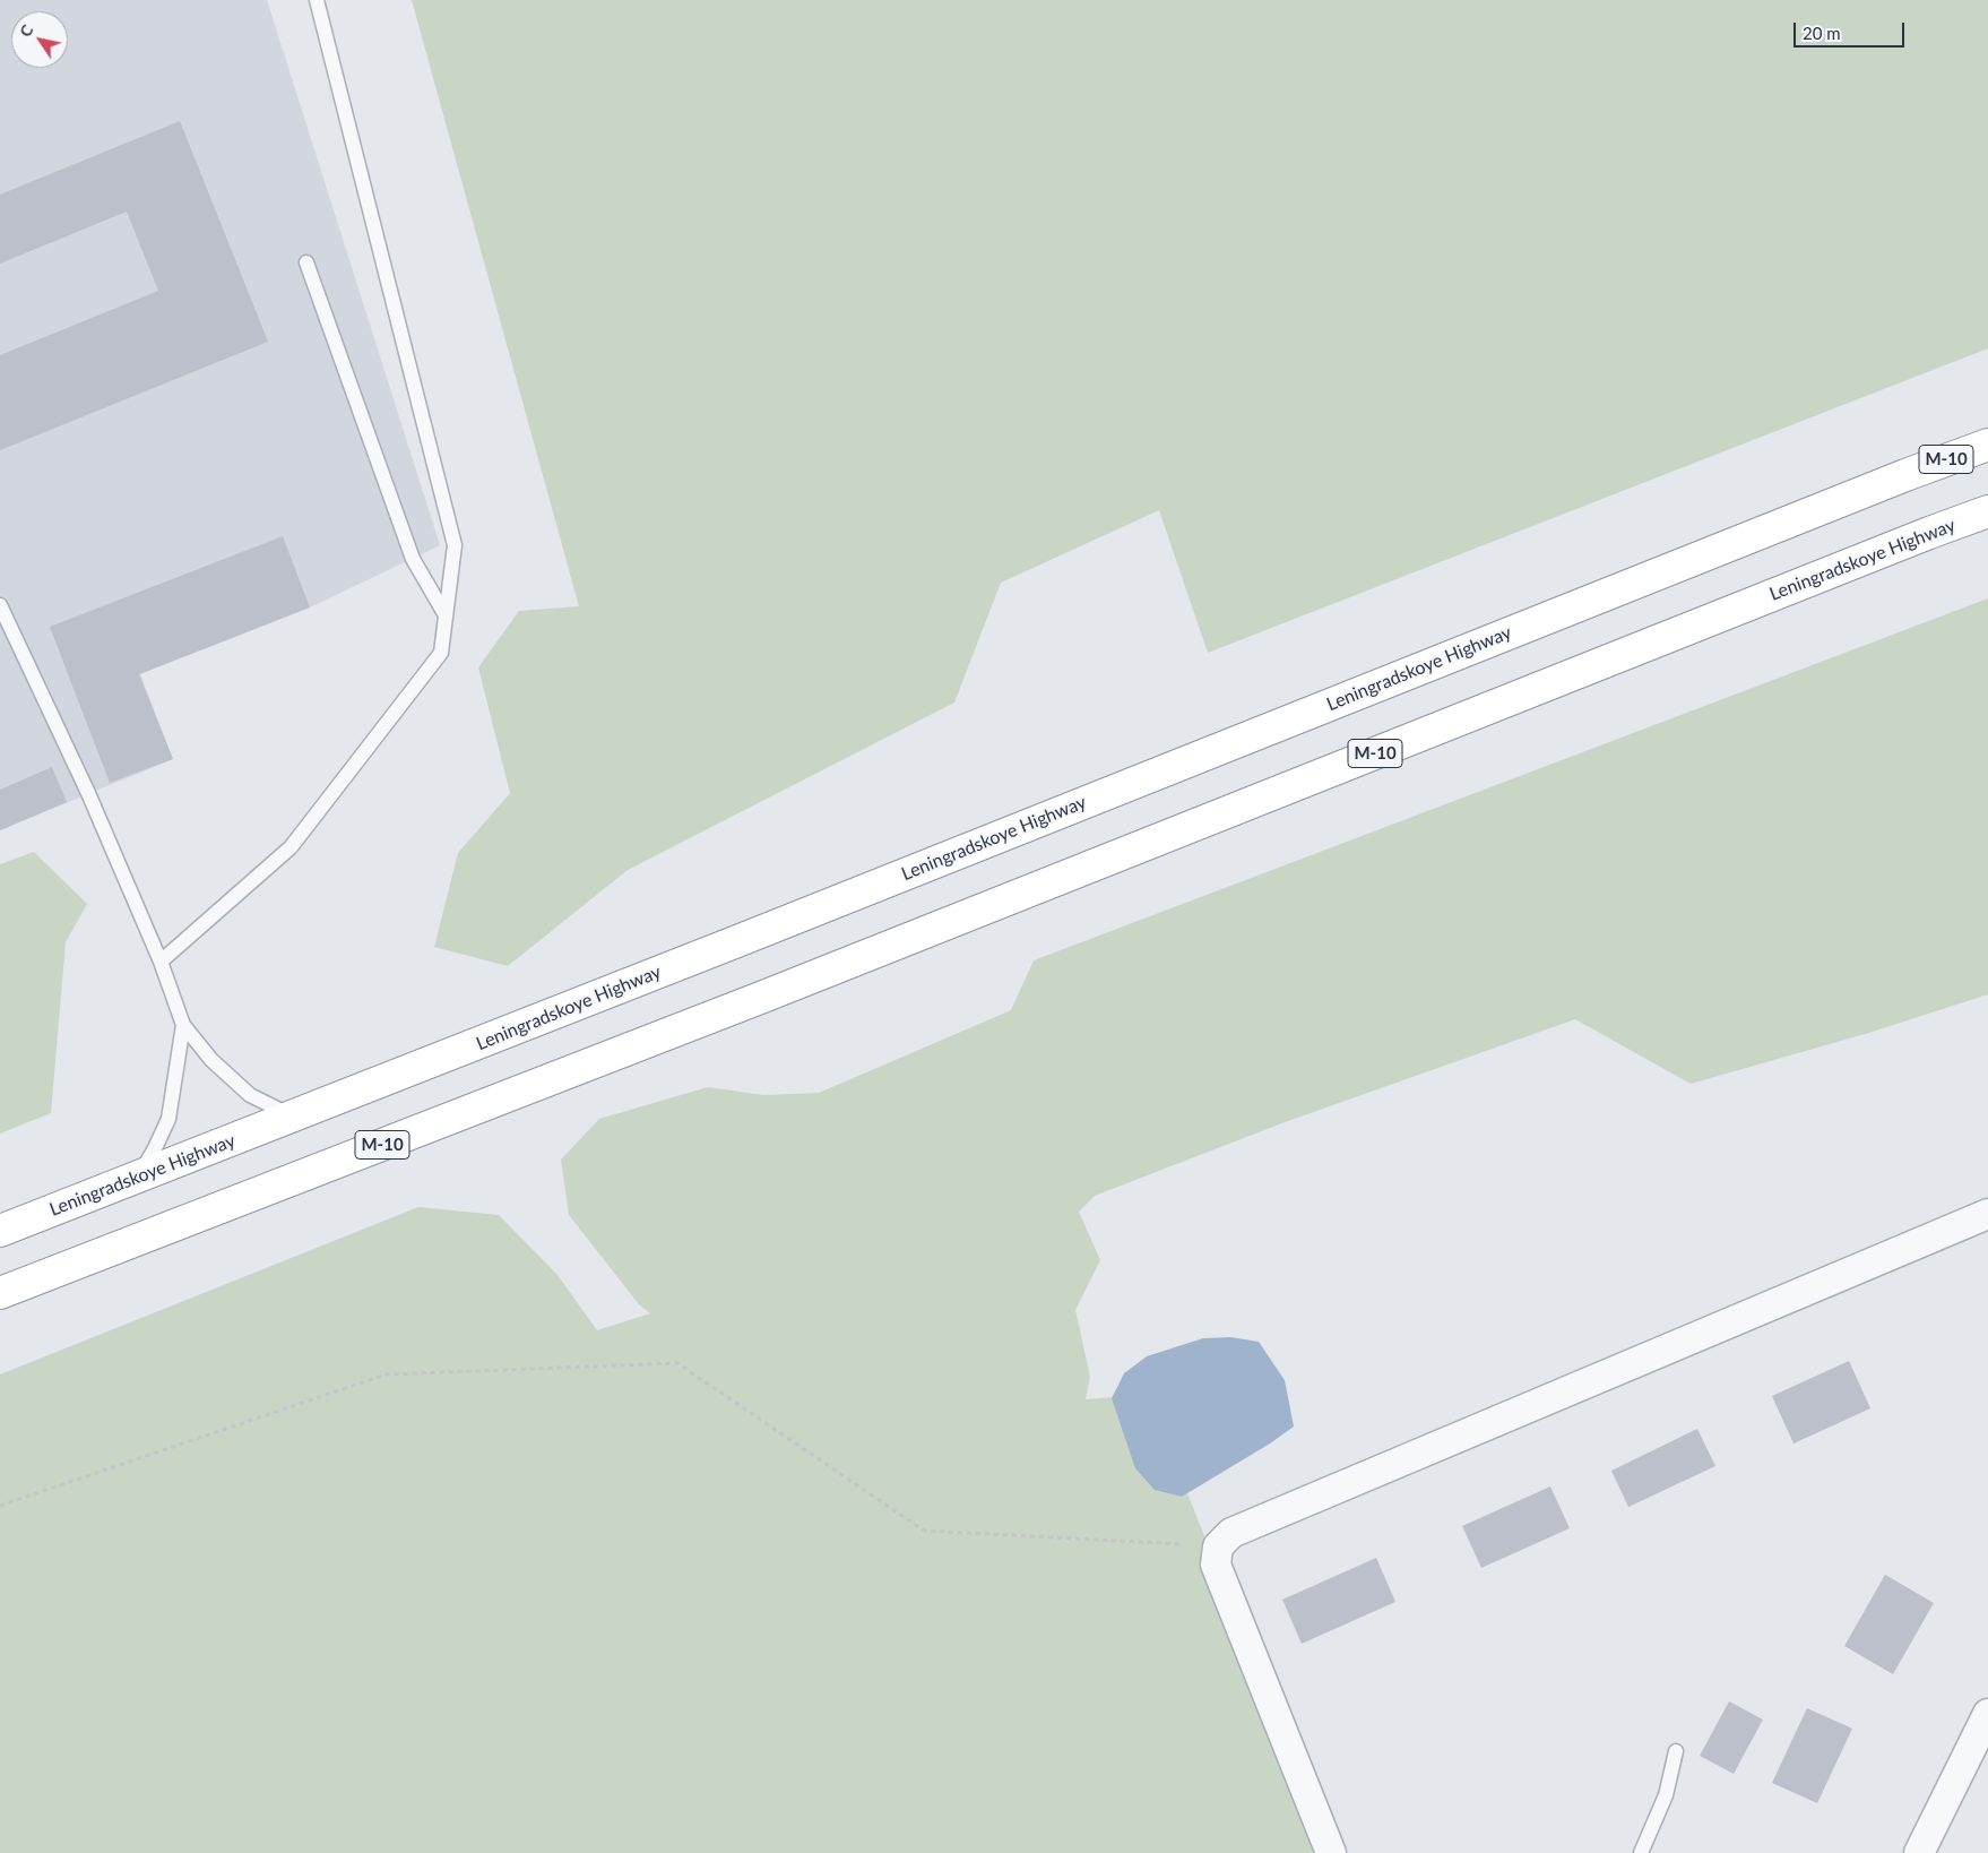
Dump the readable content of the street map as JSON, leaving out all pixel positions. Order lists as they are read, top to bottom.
{
  "streets": {
    "highway": ["М-10", "Leningradskoye Highway"]
  },
  "scale_bar": "20 m",
  "north": "top left"
}
